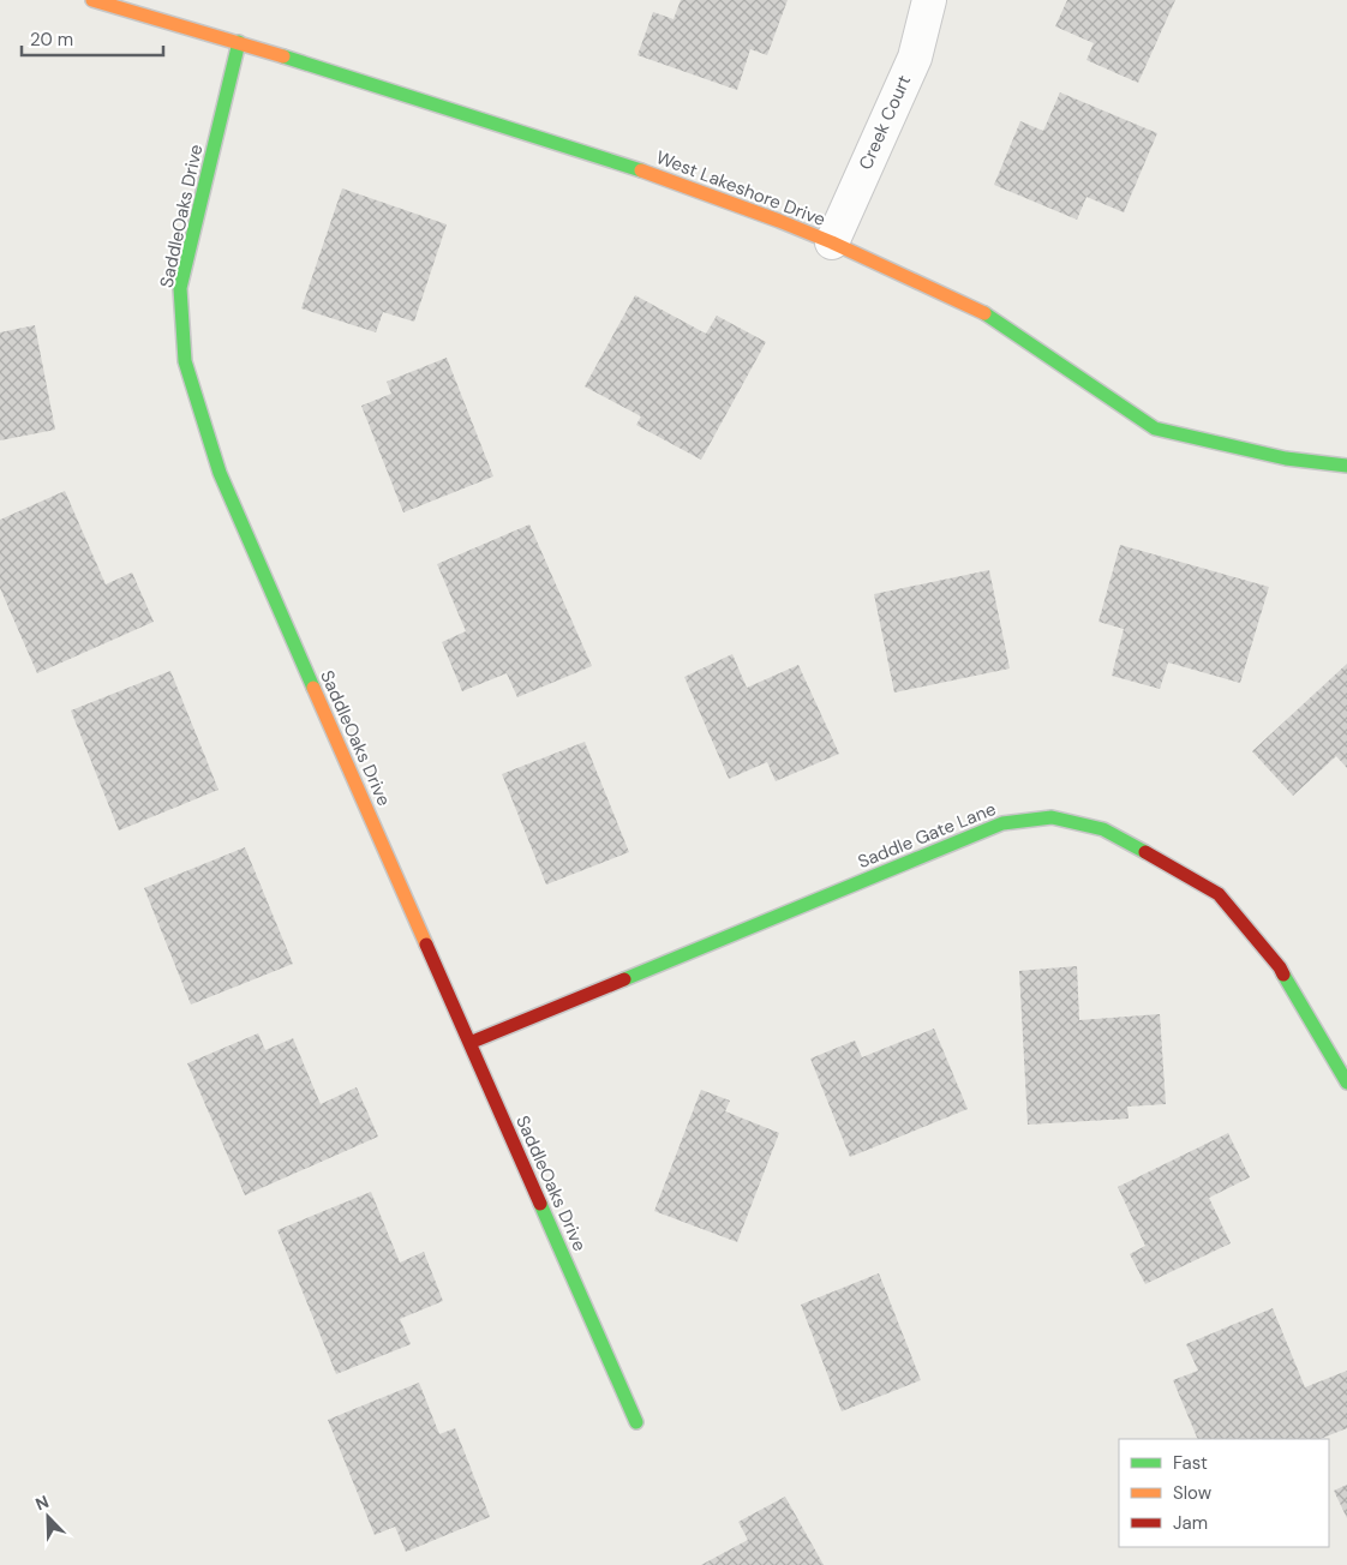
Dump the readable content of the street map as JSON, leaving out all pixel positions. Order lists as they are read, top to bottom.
{
  "streets": {
    "street": [
      "Creek Court",
      "West Lakeshore Drive",
      "SaddleOaks Drive",
      "Saddle Gate Lane"
    ]
  },
  "crossings": [
    ["Creek Court", "West Lakeshore Drive"],
    ["West Lakeshore Drive", "SaddleOaks Drive"],
    ["SaddleOaks Drive", "Saddle Gate Lane"]
  ],
  "legend": ["Fast", "Slow", "Jam"],
  "scale_bar": "20 m",
  "north": "top left"
}
